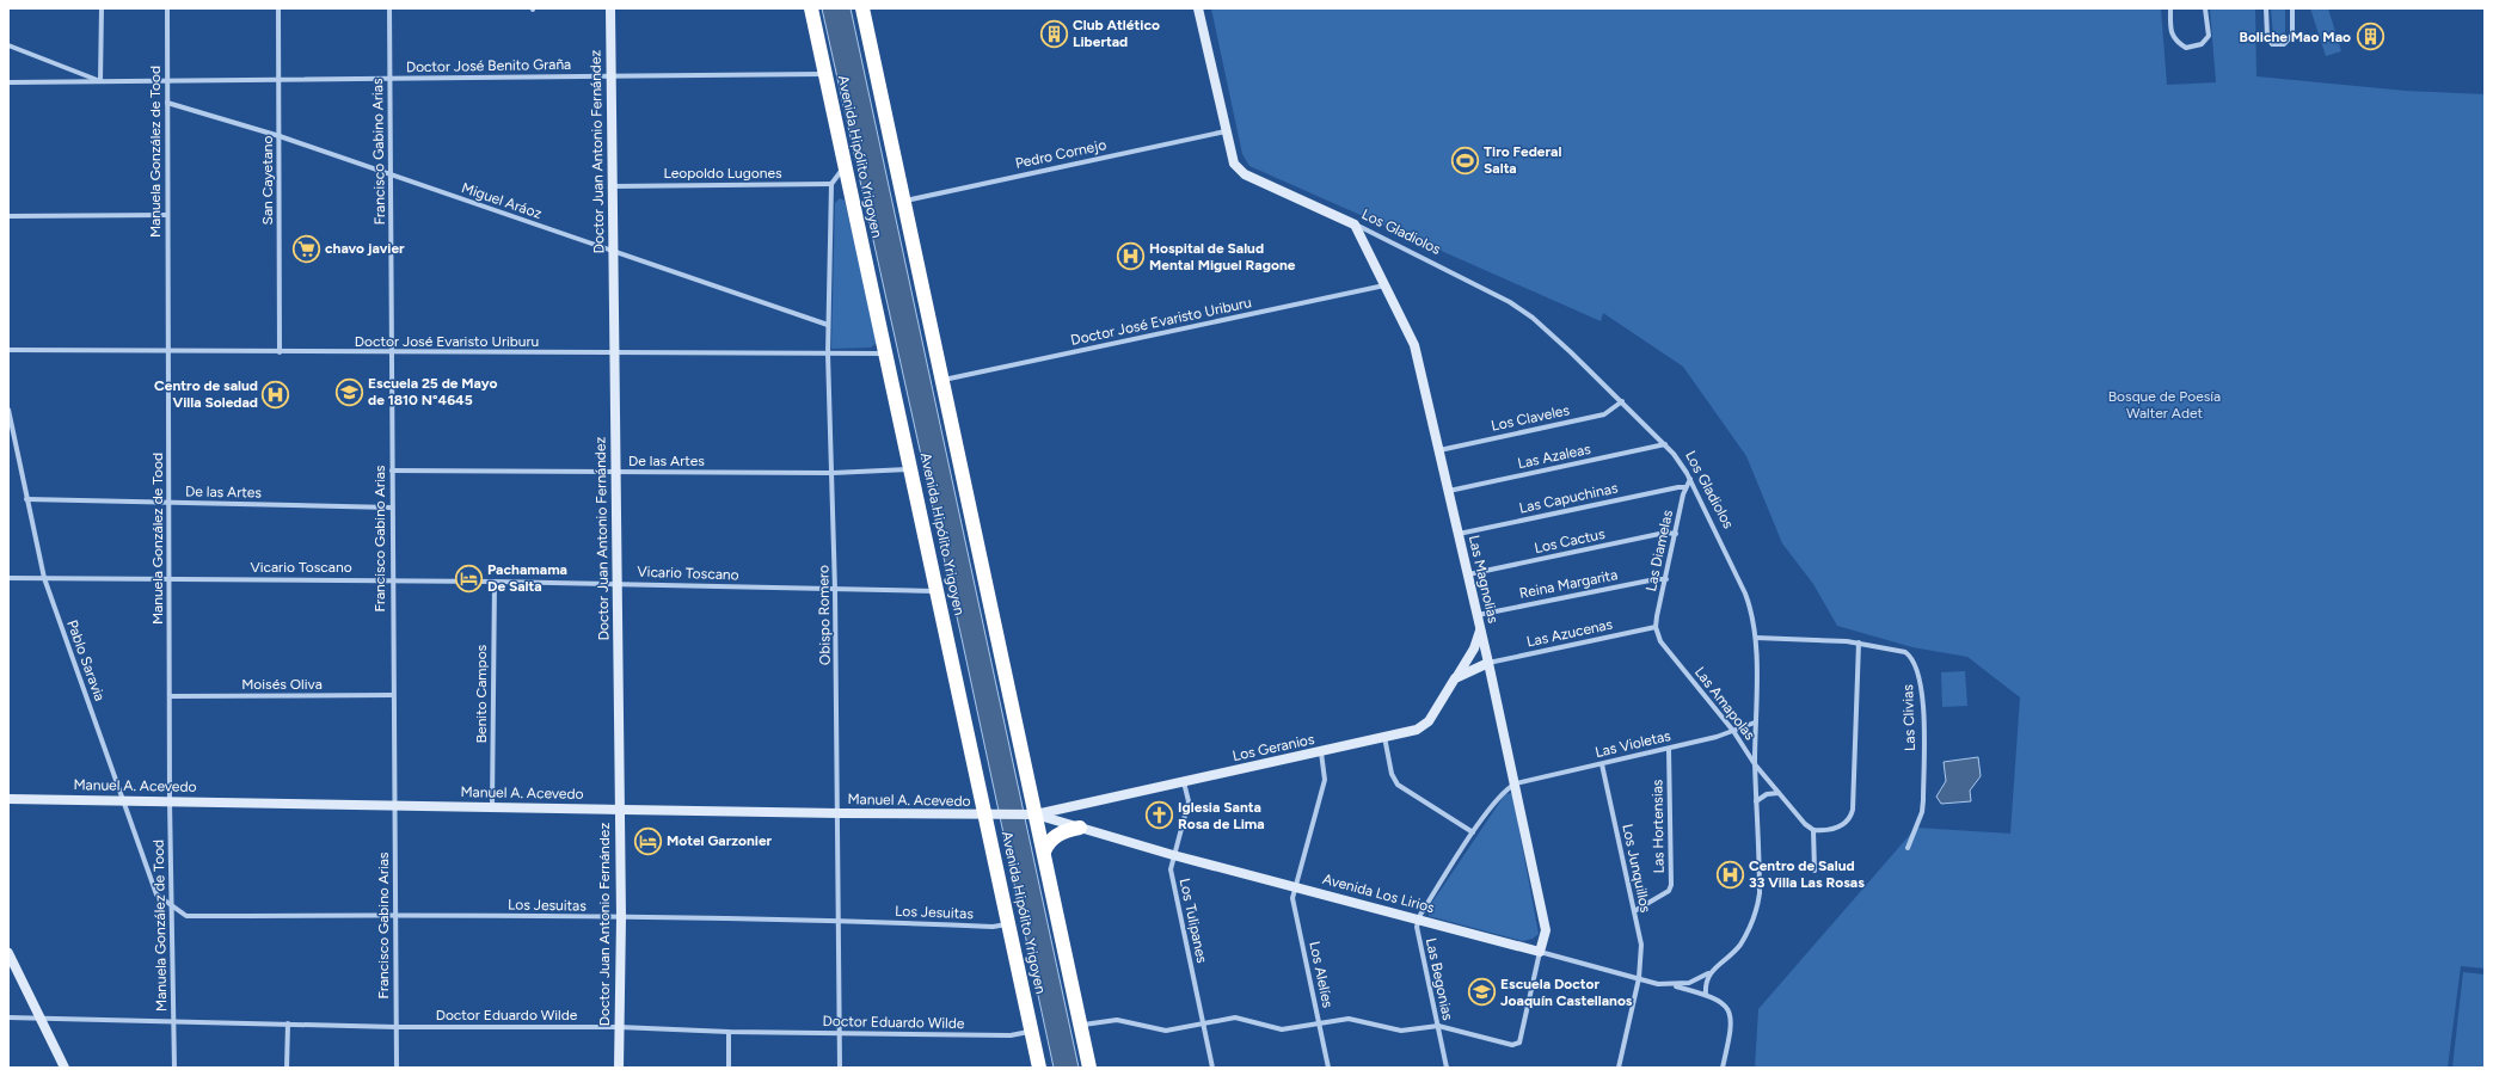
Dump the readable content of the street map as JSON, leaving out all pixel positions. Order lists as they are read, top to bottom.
{
  "streets": {
    "highway": ["Avenida Hipólito Yrigoyen"],
    "street": [
      "Doctor José Benito Graña",
      "Manuela González de Tood",
      "Francisco Gabino Arias",
      "Doctor Juan Antonio Fernández",
      "Pedro Cornejo",
      "Leopoldo Lugones",
      "San Cayetano",
      "Miguel Aráoz",
      "Los Gladiolos",
      "Doctor José Evaristo Uriburu",
      "Los Claveles",
      "Las Azaleas",
      "De las Artes",
      "Las Capuchinas",
      "Los Cactus",
      "Las Diamelas",
      "Vicario Toscano",
      "Las Magnolias",
      "Reina Margarita",
      "Obispo Romero",
      "Las Azucenas",
      "Pablo Saravia",
      "Moisés Oliva",
      "Benito Campos",
      "Las Amapolas",
      "Las Clivias",
      "Las Violetas",
      "Los Geranios",
      "Manuel A. Acevedo",
      "Las Hortensias",
      "Los Junquillos",
      "Avenida Los Lirios",
      "Los Jesuitas",
      "Los Tulipanes",
      "Los Alelíes",
      "Las Begonias",
      "Doctor Eduardo Wilde"
    ]
  },
  "crossings": [
    ["Doctor José Benito Graña", "Manuela González de Tood"],
    ["Doctor José Benito Graña", "Francisco Gabino Arias"],
    ["Doctor José Benito Graña", "Doctor Juan Antonio Fernández"],
    ["Doctor José Benito Graña", "Avenida Hipólito Yrigoyen"],
    ["Doctor José Benito Graña", "San Cayetano"],
    ["Manuela González de Tood", "Miguel Aráoz"],
    ["Manuela González de Tood", "Doctor José Evaristo Uriburu"],
    ["Manuela González de Tood", "De las Artes"],
    ["Manuela González de Tood", "Vicario Toscano"],
    ["Manuela González de Tood", "Pablo Saravia"],
    ["Manuela González de Tood", "Moisés Oliva"],
    ["Manuela González de Tood", "Manuel A. Acevedo"],
    ["Manuela González de Tood", "Los Jesuitas"],
    ["Manuela González de Tood", "Doctor Eduardo Wilde"],
    ["Francisco Gabino Arias", "Miguel Aráoz"],
    ["Francisco Gabino Arias", "Doctor José Evaristo Uriburu"],
    ["Francisco Gabino Arias", "De las Artes"],
    ["Francisco Gabino Arias", "Vicario Toscano"],
    ["Francisco Gabino Arias", "Moisés Oliva"],
    ["Francisco Gabino Arias", "Manuel A. Acevedo"],
    ["Francisco Gabino Arias", "Los Jesuitas"],
    ["Francisco Gabino Arias", "Doctor Eduardo Wilde"],
    ["Doctor Juan Antonio Fernández", "Leopoldo Lugones"],
    ["Doctor Juan Antonio Fernández", "Miguel Aráoz"],
    ["Doctor Juan Antonio Fernández", "Doctor José Evaristo Uriburu"],
    ["Doctor Juan Antonio Fernández", "De las Artes"],
    ["Doctor Juan Antonio Fernández", "Vicario Toscano"],
    ["Doctor Juan Antonio Fernández", "Manuel A. Acevedo"],
    ["Doctor Juan Antonio Fernández", "Los Jesuitas"],
    ["Doctor Juan Antonio Fernández", "Doctor Eduardo Wilde"],
    ["Pedro Cornejo", "Los Gladiolos"],
    ["Avenida Hipólito Yrigoyen", "Doctor José Evaristo Uriburu"],
    ["Avenida Hipólito Yrigoyen", "De las Artes"],
    ["Avenida Hipólito Yrigoyen", "Vicario Toscano"],
    ["Avenida Hipólito Yrigoyen", "Manuel A. Acevedo"],
    ["Avenida Hipólito Yrigoyen", "Los Jesuitas"],
    ["Avenida Hipólito Yrigoyen", "Doctor Eduardo Wilde"],
    ["Leopoldo Lugones", "Obispo Romero"],
    ["San Cayetano", "Miguel Aráoz"],
    ["San Cayetano", "Doctor José Evaristo Uriburu"],
    ["Miguel Aráoz", "Obispo Romero"],
    ["Los Gladiolos", "Los Claveles"],
    ["Los Gladiolos", "Las Azaleas"],
    ["Los Gladiolos", "Las Diamelas"],
    ["Los Gladiolos", "Las Magnolias"],
    ["Los Gladiolos", "Las Amapolas"],
    ["Los Gladiolos", "Las Clivias"],
    ["Los Gladiolos", "Las Violetas"],
    ["Los Gladiolos", "Avenida Los Lirios"],
    ["Doctor José Evaristo Uriburu", "Las Magnolias"],
    ["Doctor José Evaristo Uriburu", "Obispo Romero"],
    ["Los Claveles", "Las Magnolias"],
    ["Las Azaleas", "Las Magnolias"],
    ["De las Artes", "Obispo Romero"],
    ["De las Artes", "Pablo Saravia"],
    ["Las Capuchinas", "Las Diamelas"],
    ["Las Capuchinas", "Las Magnolias"],
    ["Los Cactus", "Las Diamelas"],
    ["Los Cactus", "Las Magnolias"],
    ["Las Diamelas", "Reina Margarita"],
    ["Las Diamelas", "Las Azucenas"],
    ["Las Diamelas", "Las Amapolas"],
    ["Vicario Toscano", "Obispo Romero"],
    ["Vicario Toscano", "Pablo Saravia"],
    ["Vicario Toscano", "Benito Campos"],
    ["Las Magnolias", "Reina Margarita"],
    ["Las Magnolias", "Las Azucenas"],
    ["Las Magnolias", "Las Violetas"],
    ["Las Magnolias", "Los Geranios"],
    ["Las Magnolias", "Avenida Los Lirios"],
    ["Las Magnolias", "Las Begonias"],
    ["Obispo Romero", "Manuel A. Acevedo"],
    ["Obispo Romero", "Los Jesuitas"],
    ["Obispo Romero", "Doctor Eduardo Wilde"],
    ["Las Azucenas", "Las Amapolas"],
    ["Pablo Saravia", "Manuel A. Acevedo"],
    ["Pablo Saravia", "Los Jesuitas"],
    ["Benito Campos", "Manuel A. Acevedo"],
    ["Las Amapolas", "Las Violetas"],
    ["Las Violetas", "Las Hortensias"],
    ["Las Violetas", "Los Junquillos"],
    ["Las Violetas", "Las Begonias"],
    ["Los Geranios", "Manuel A. Acevedo"],
    ["Los Geranios", "Avenida Los Lirios"],
    ["Los Geranios", "Los Tulipanes"],
    ["Los Geranios", "Los Alelíes"],
    ["Manuel A. Acevedo", "Avenida Los Lirios"],
    ["Las Hortensias", "Los Junquillos"],
    ["Los Junquillos", "Avenida Los Lirios"],
    ["Avenida Los Lirios", "Los Tulipanes"],
    ["Avenida Los Lirios", "Los Alelíes"],
    ["Avenida Los Lirios", "Las Begonias"]
  ],
  "parks": ["Bosque de Poesía Walter Adet"],
  "places": {
    "building": ["Club Atlético Libertad", "Boliche Mao Mao"],
    "sports": ["Tiro Federal Salta"],
    "supermarket": ["chavo javier"],
    "hospital": ["Hospital de Salud Mental Miguel Ragone", "Centro de salud Villa Soledad", "Centro de Salud 33 Villa Las Rosas"],
    "school or university": ["Escuela 25 de Mayo de 1810 N°4645", "Escuela Doctor Joaquín Castellanos"],
    "hotel": ["Pachamama De Salta", "Motel Garzonier"],
    "church": ["Iglesia Santa Rosa de Lima"]
  }
}
